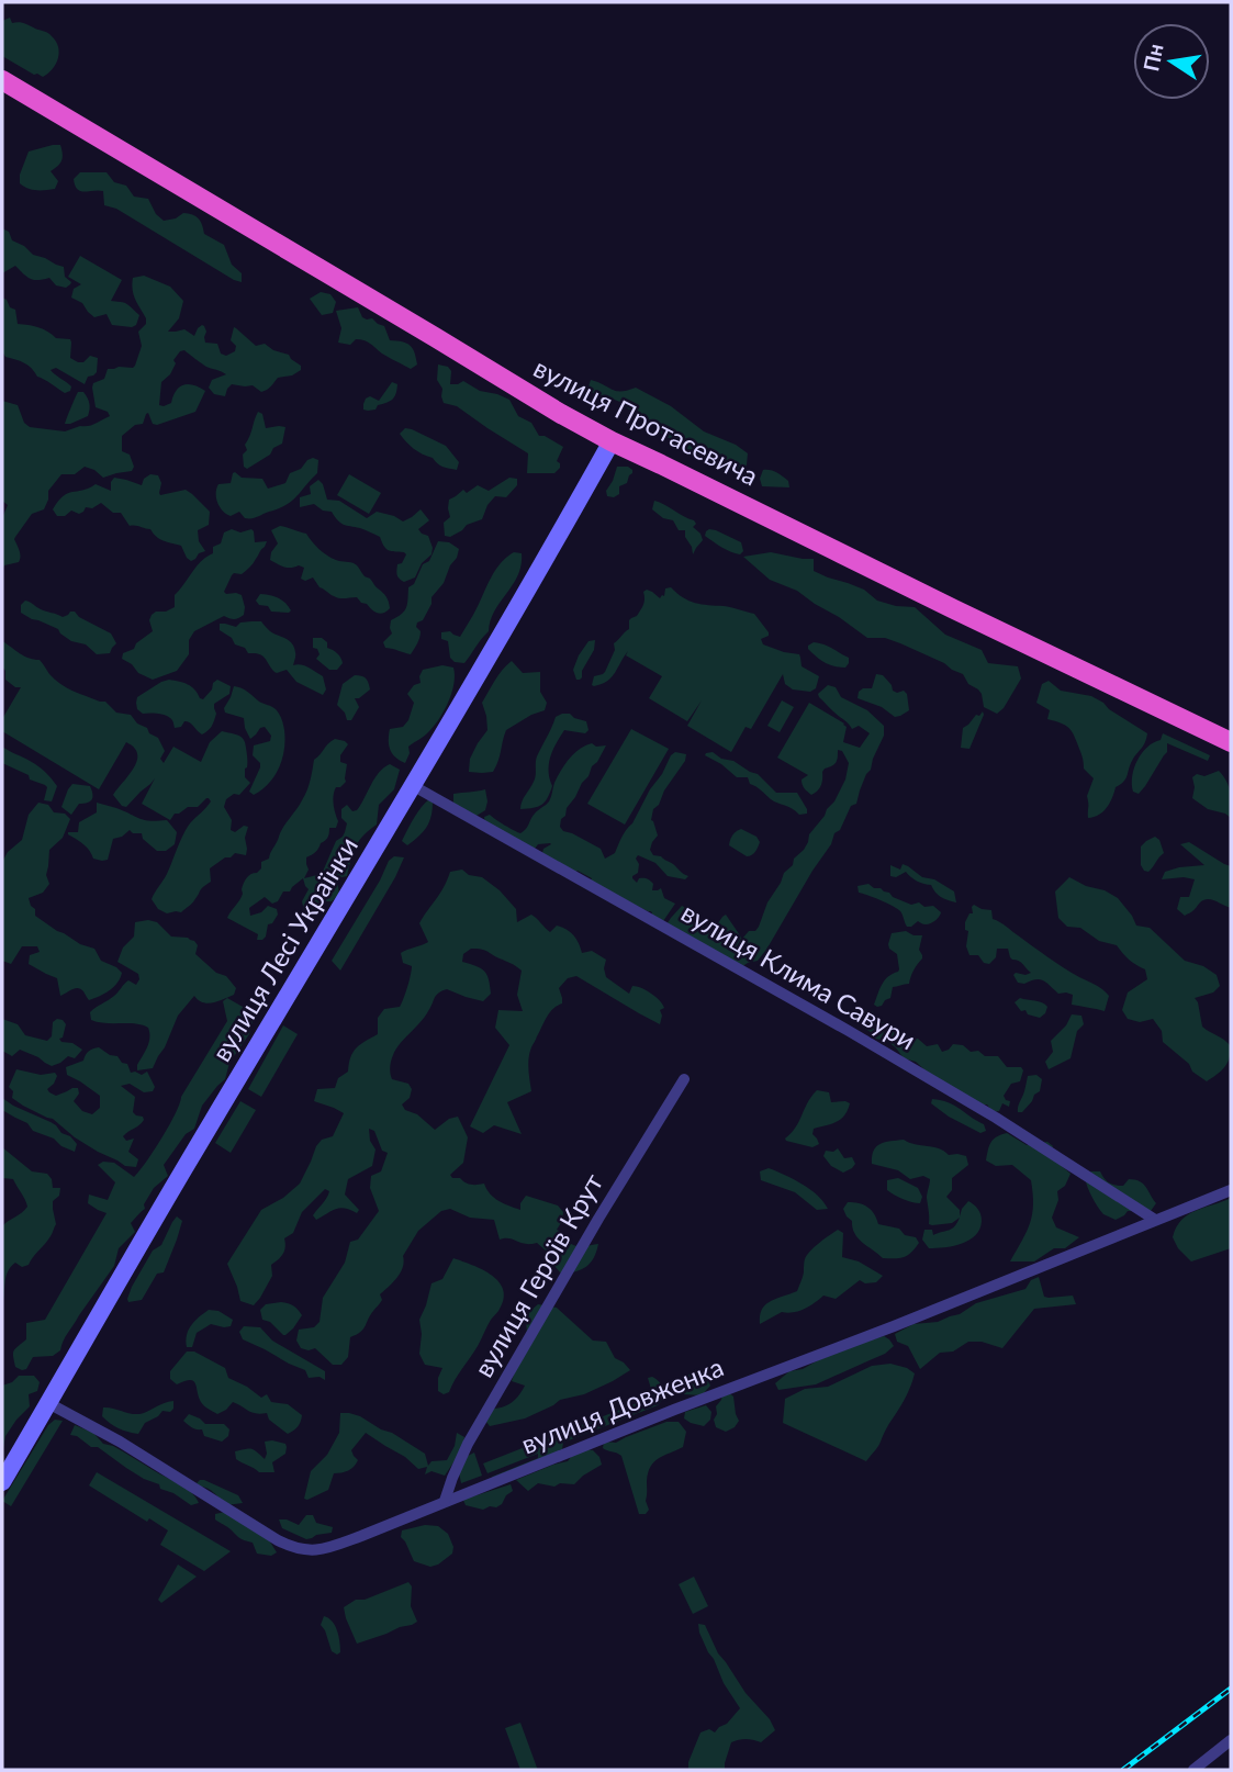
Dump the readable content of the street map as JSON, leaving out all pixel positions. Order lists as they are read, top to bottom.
{
  "streets": {
    "highway": ["вулиця Протасевича"],
    "main road": ["вулиця Лесі Українки"],
    "street": ["вулиця Клима Савури", "вулиця Героїв Крут", "вулиця Довженка"]
  },
  "crossings": [
    ["вулиця Протасевича", "вулиця Лесі Українки"],
    ["вулиця Лесі Українки", "вулиця Клима Савури"],
    ["вулиця Лесі Українки", "вулиця Довженка"],
    ["вулиця Клима Савури", "вулиця Довженка"],
    ["вулиця Героїв Крут", "вулиця Довженка"]
  ],
  "north": "left"
}
